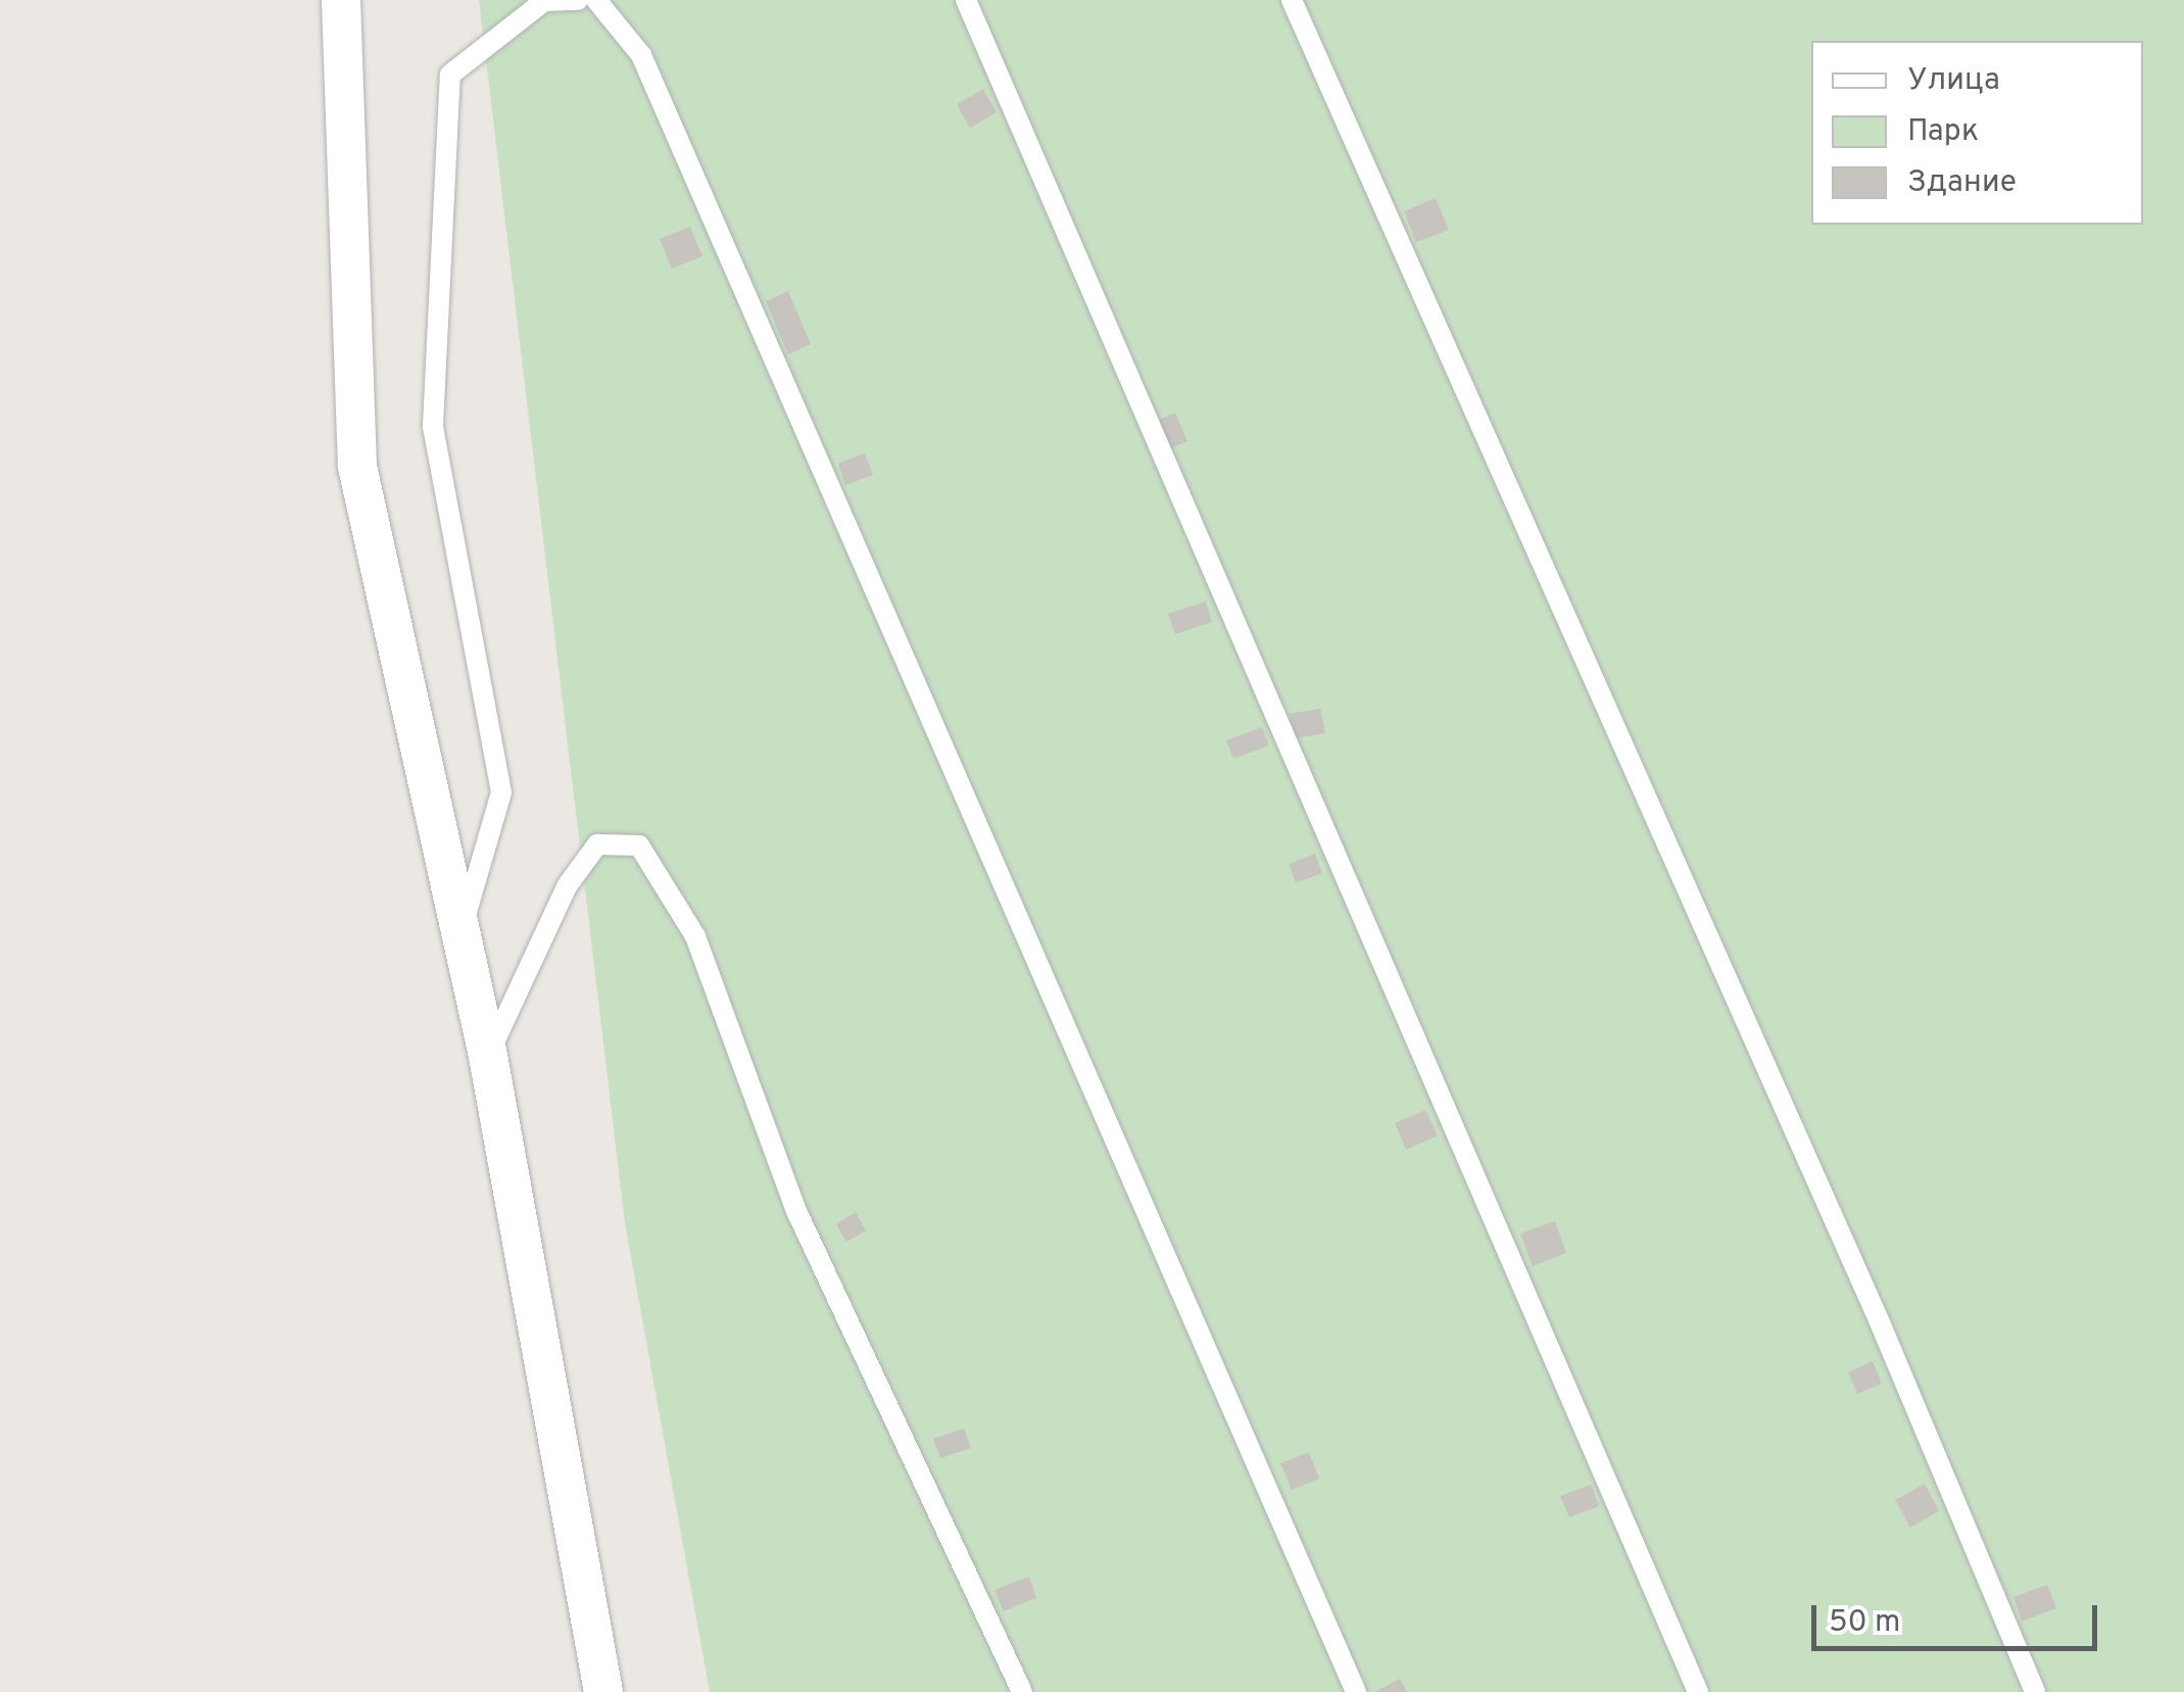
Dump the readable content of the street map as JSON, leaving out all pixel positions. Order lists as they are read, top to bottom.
{
  "legend": ["Улица", "Парк", "Здание"],
  "scale_bar": "50 m"
}
